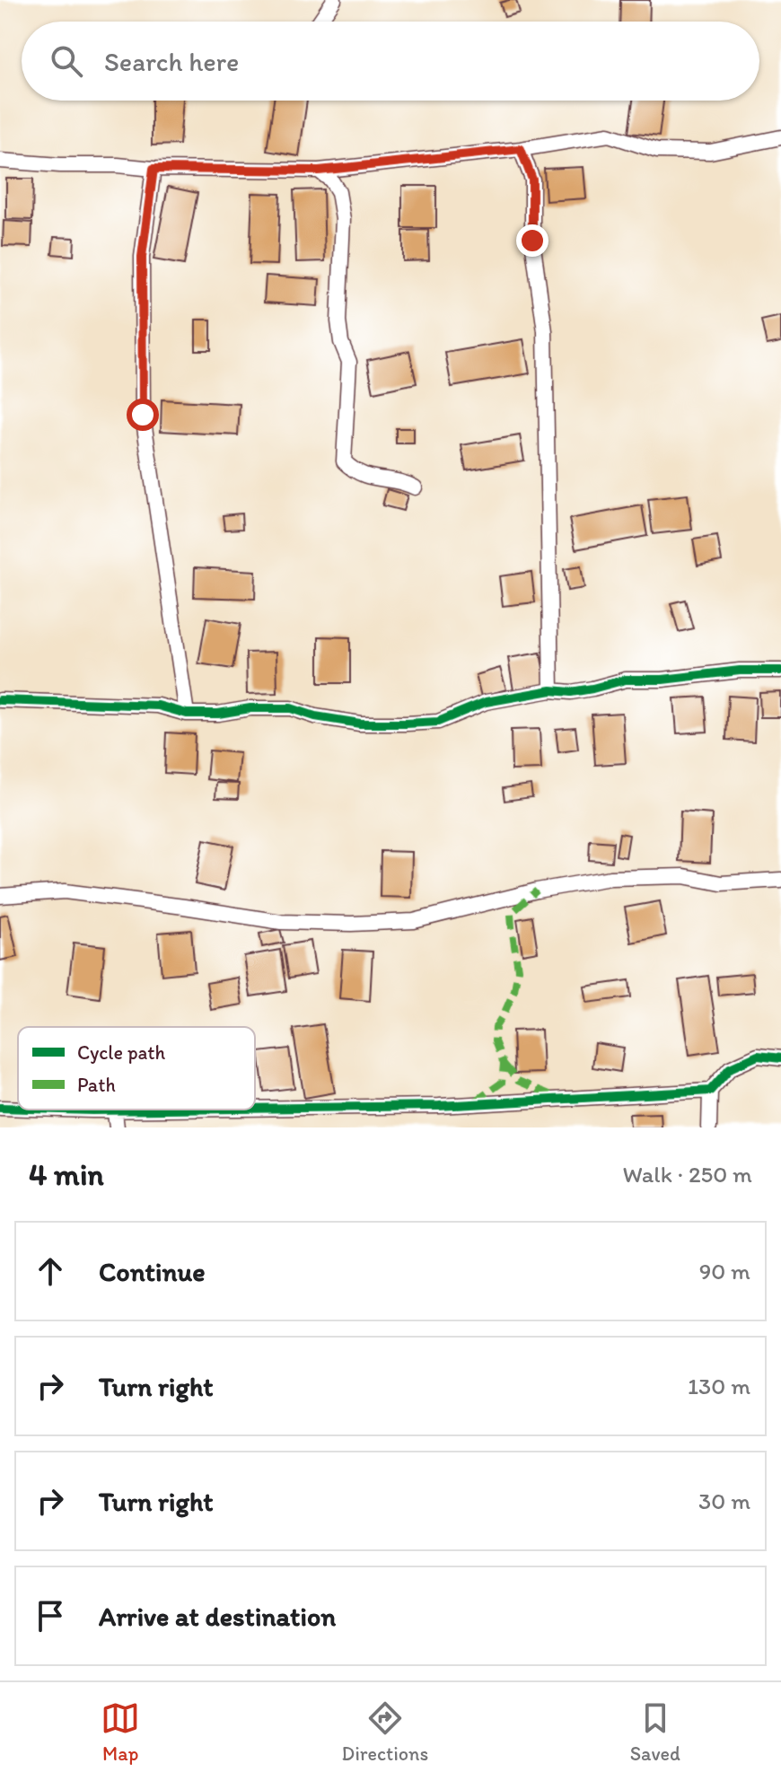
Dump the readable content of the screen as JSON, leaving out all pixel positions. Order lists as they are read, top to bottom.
{
  "legend": ["Cycle path", "Path"],
  "page": {
    "search": "Search here",
    "heading": ["4 min", "Walk · 250 m"],
    "list": [
      ["Continue", "90 m"],
      ["Turn right", "130 m"],
      ["Turn right", "30 m"],
      "Arrive at destination"
    ],
    "nav": ["Map", "Directions", "Saved"]
  }
}
